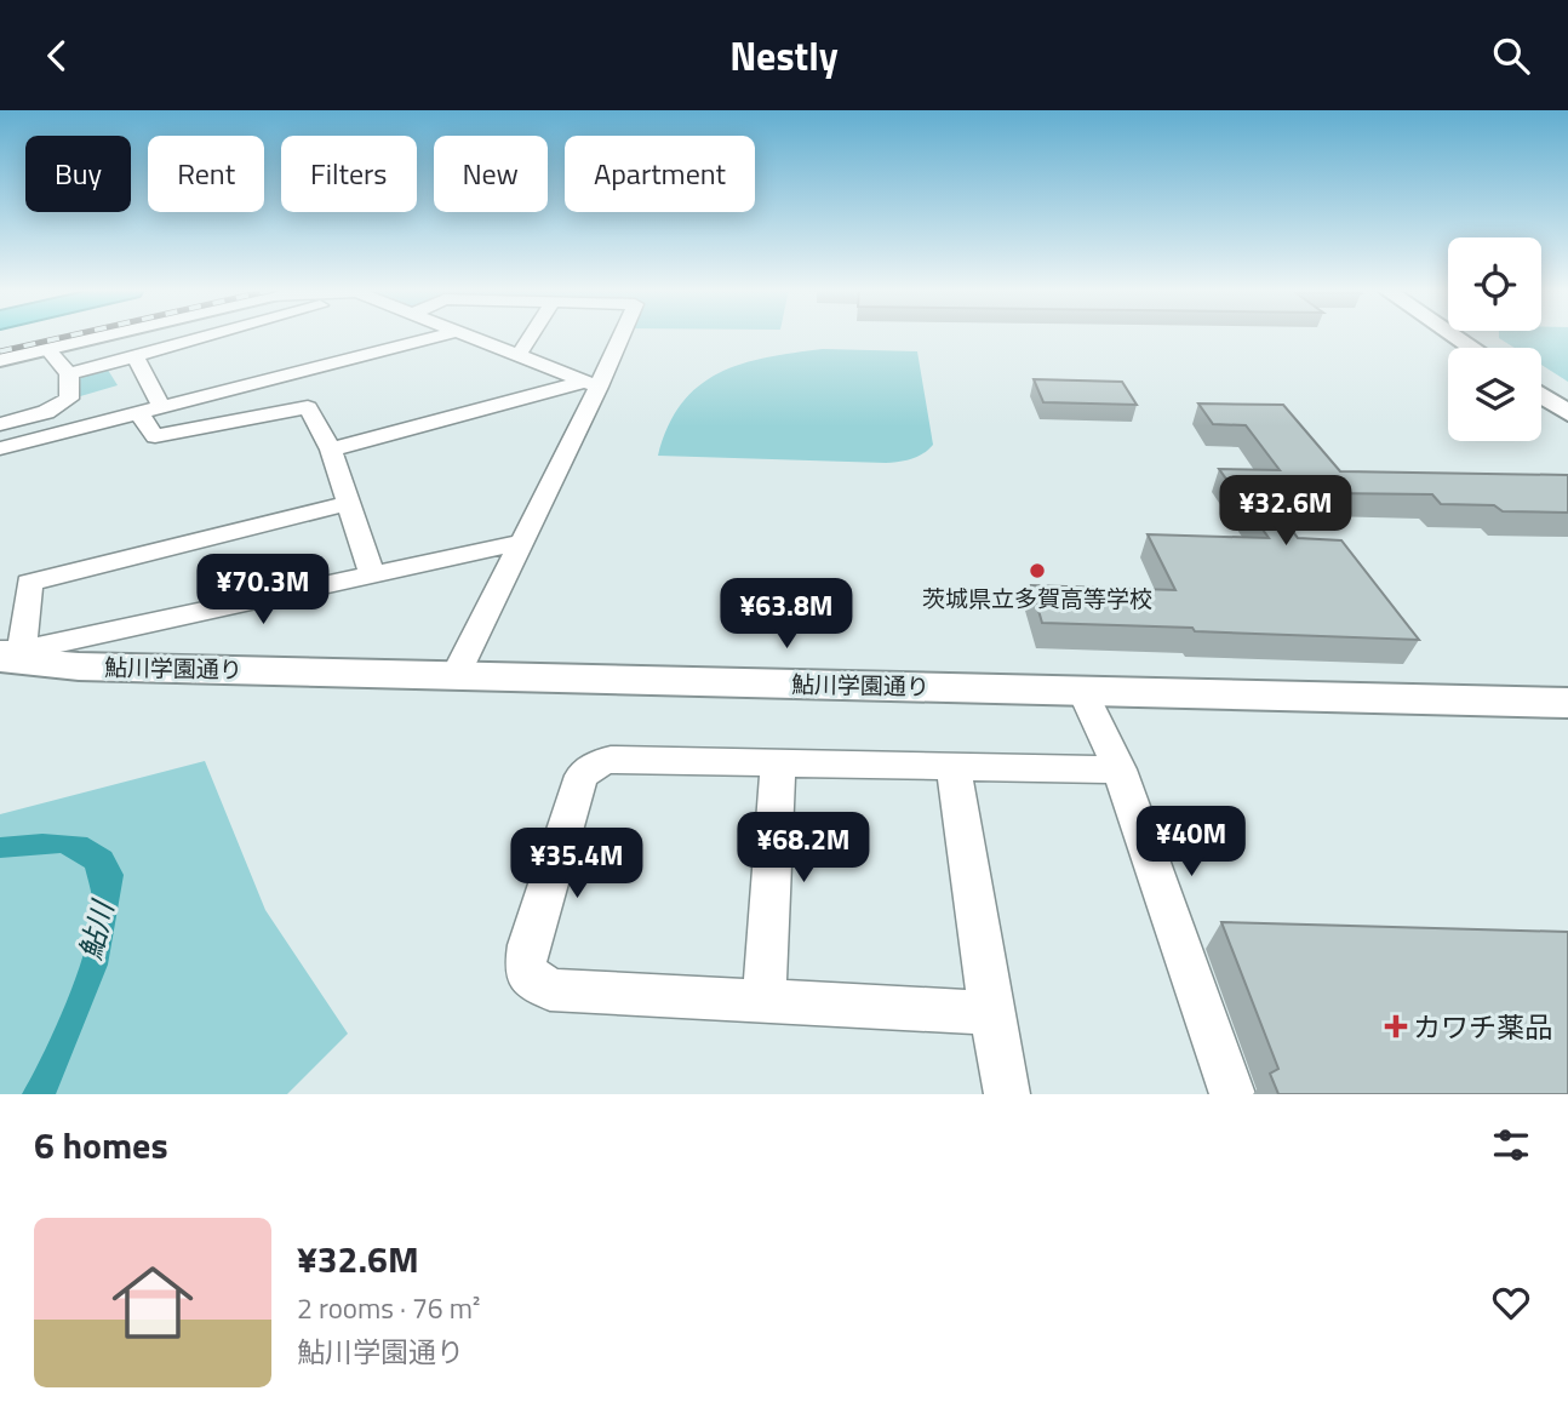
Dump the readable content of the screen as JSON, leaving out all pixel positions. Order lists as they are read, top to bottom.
{
  "streets": {
    "street": ["鮎川学園通り"]
  },
  "water": ["鮎川"],
  "places": {
    "other": ["茨城県立多賀高等学校"],
    "health": ["カワチ薬品"]
  },
  "page": {
    "header": "Nestly",
    "chip": [
      "Buy",
      "Rent",
      "Filters",
      "New",
      "Apartment"
    ],
    "price": [
      "¥32.6M",
      "¥70.3M",
      "¥63.8M",
      "¥40M",
      "¥68.2M",
      "¥35.4M"
    ],
    "heading": "6 homes",
    "list": [
      {
        "name": "¥32.6M",
        "note": "2 rooms · 76 m² · 鮎川学園通り"
      }
    ]
  }
}
